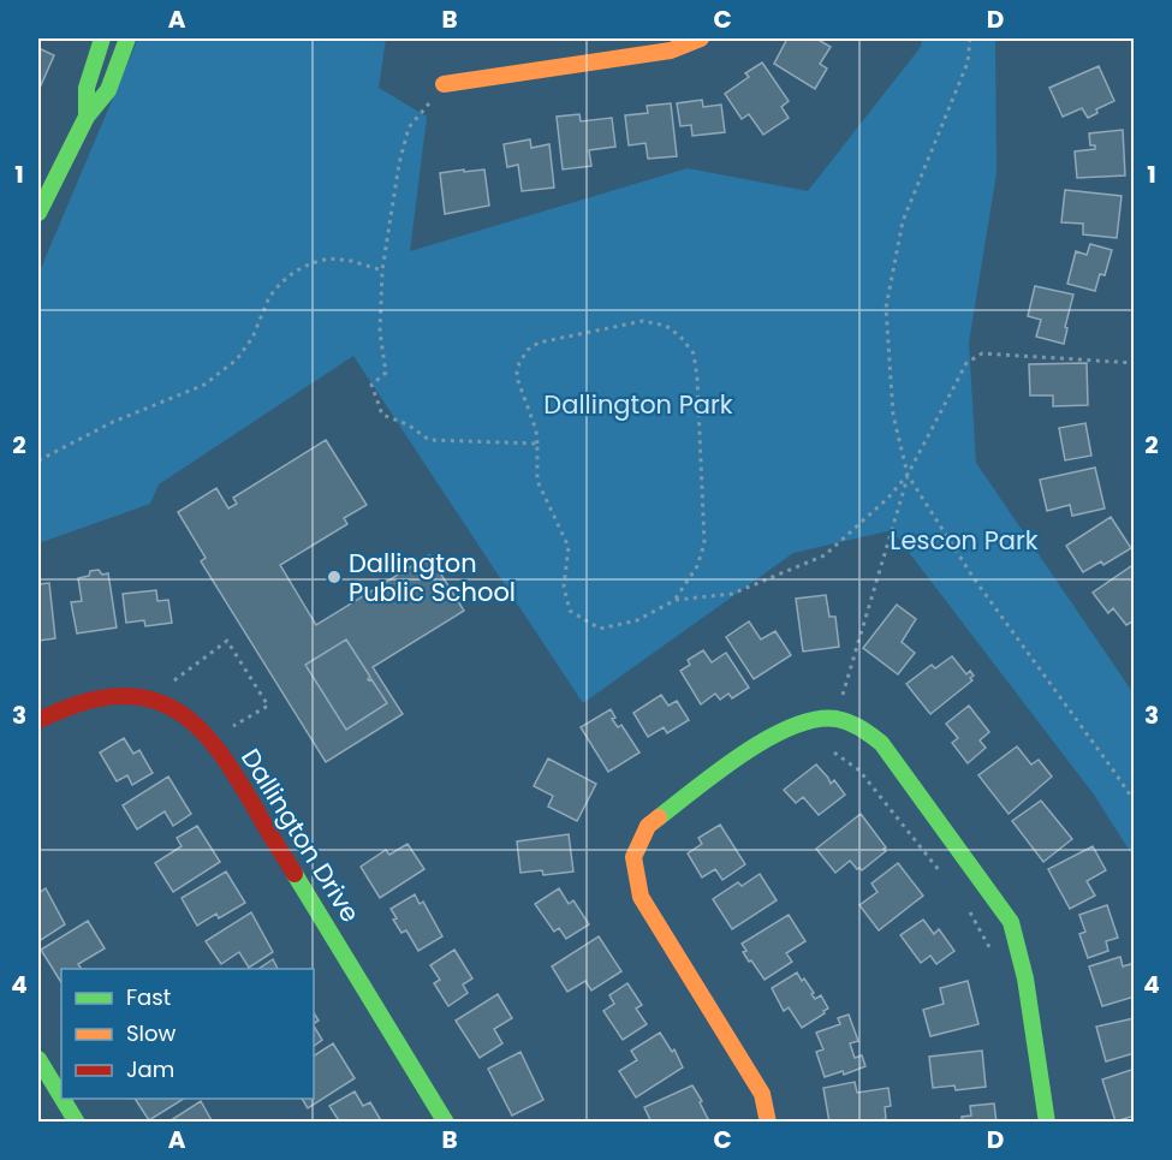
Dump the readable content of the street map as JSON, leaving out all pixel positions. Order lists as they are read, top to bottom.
{
  "streets": {
    "street": ["Dallington Drive"]
  },
  "parks": ["Dallington Park", "Lescon Park"],
  "places": ["Dallington Public School"],
  "legend": ["Fast", "Slow", "Jam"],
  "grid": {
    "columns": [
      "A",
      "B",
      "C",
      "D"
    ],
    "rows": [
      "1",
      "2",
      "3",
      "4"
    ]
  }
}
